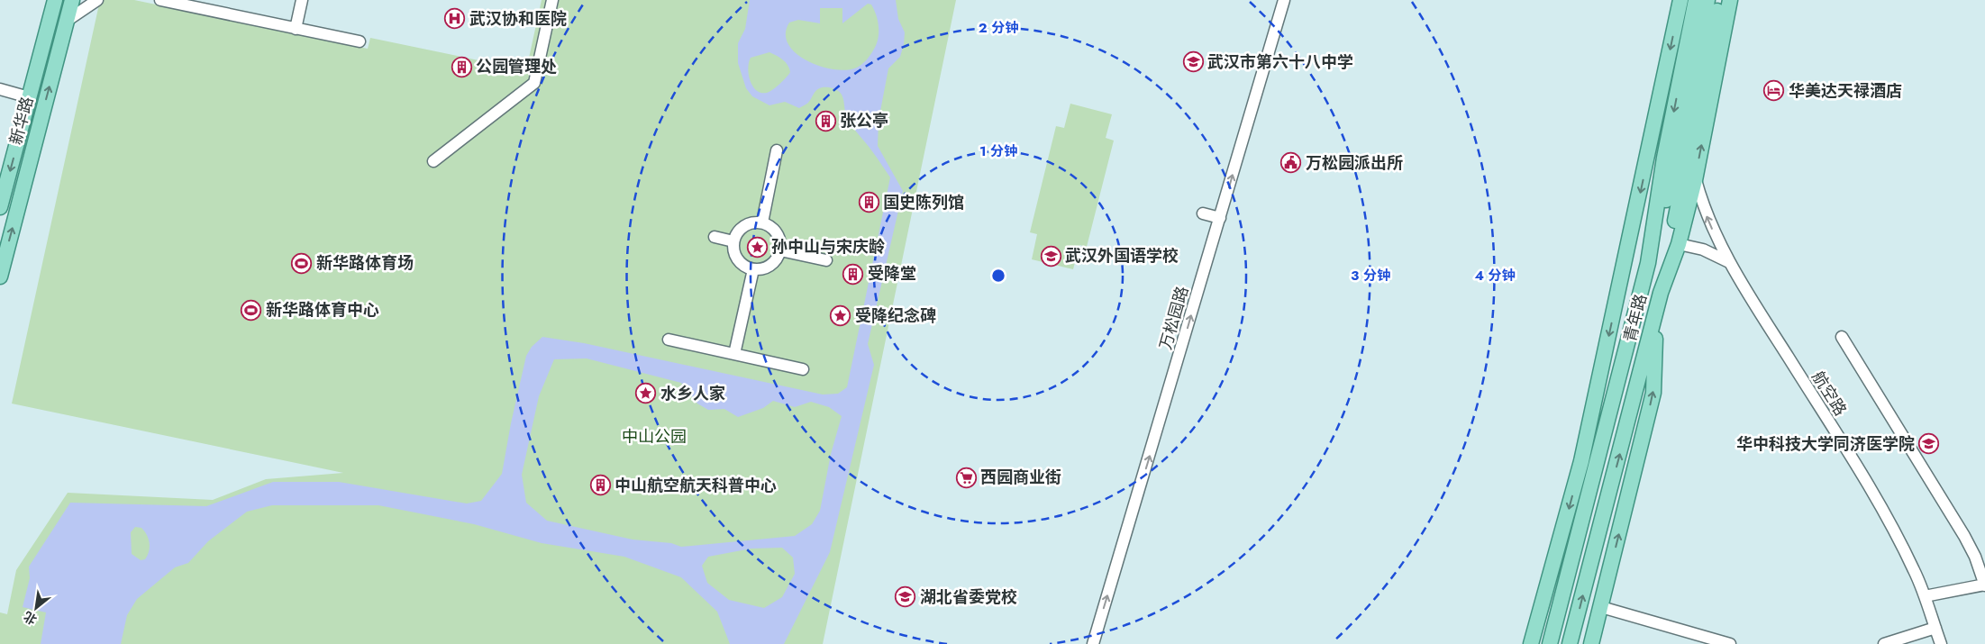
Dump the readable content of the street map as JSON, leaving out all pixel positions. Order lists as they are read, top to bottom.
{
  "streets": {
    "main road": ["新华路", "青年路"],
    "street": ["万松园路", "航空路"]
  },
  "crossings": [
    ["青年路", "航空路"]
  ],
  "one_way": ["万松园路"],
  "parks": ["中山公园"],
  "places": {
    "hospital": ["武汉协和医院"],
    "school or university": [
      "武汉市第六十八中学",
      "武汉外国语学校",
      "华中科技大学同济医学院",
      "湖北省委党校"
    ],
    "building": [
      "公园管理处",
      "张公亭",
      "国史陈列馆",
      "受降堂",
      "中山航空航天科普中心"
    ],
    "hotel": ["华美达天禄酒店"],
    "public building": ["万松园派出所"],
    "place": ["孙中山与宋庆龄", "受降纪念碑", "水乡人家"],
    "sports": ["新华路体育场", "新华路体育中心"],
    "supermarket": ["西园商业街"]
  },
  "north": "bottom left",
  "rings": [
    "2 分钟",
    "1 分钟",
    "3 分钟",
    "4 分钟"
  ]
}
